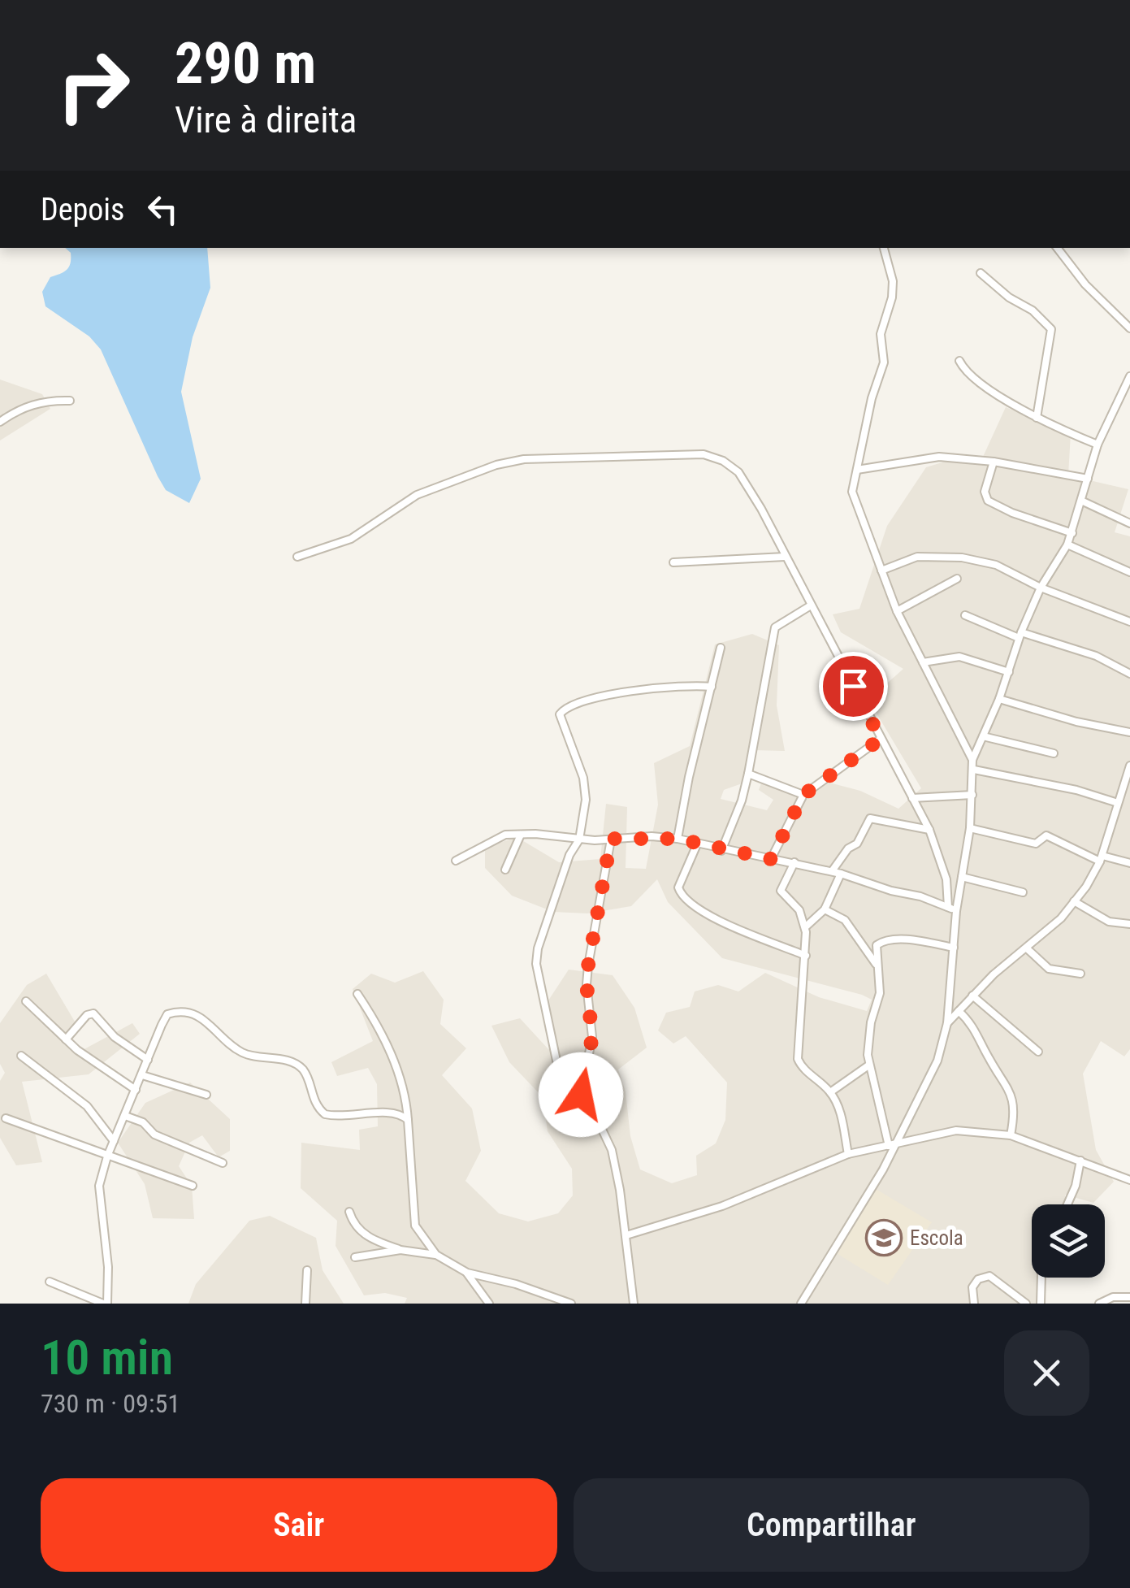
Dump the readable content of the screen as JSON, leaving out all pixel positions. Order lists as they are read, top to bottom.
{
  "places": {
    "school or university": ["Escola"]
  },
  "page": {
    "turn": ["290 m", "Vire à direita"],
    "then": "Depois",
    "heading": ["10 min", "730 m · 09:51"],
    "buttons": ["Sair", "Compartilhar"]
  }
}
